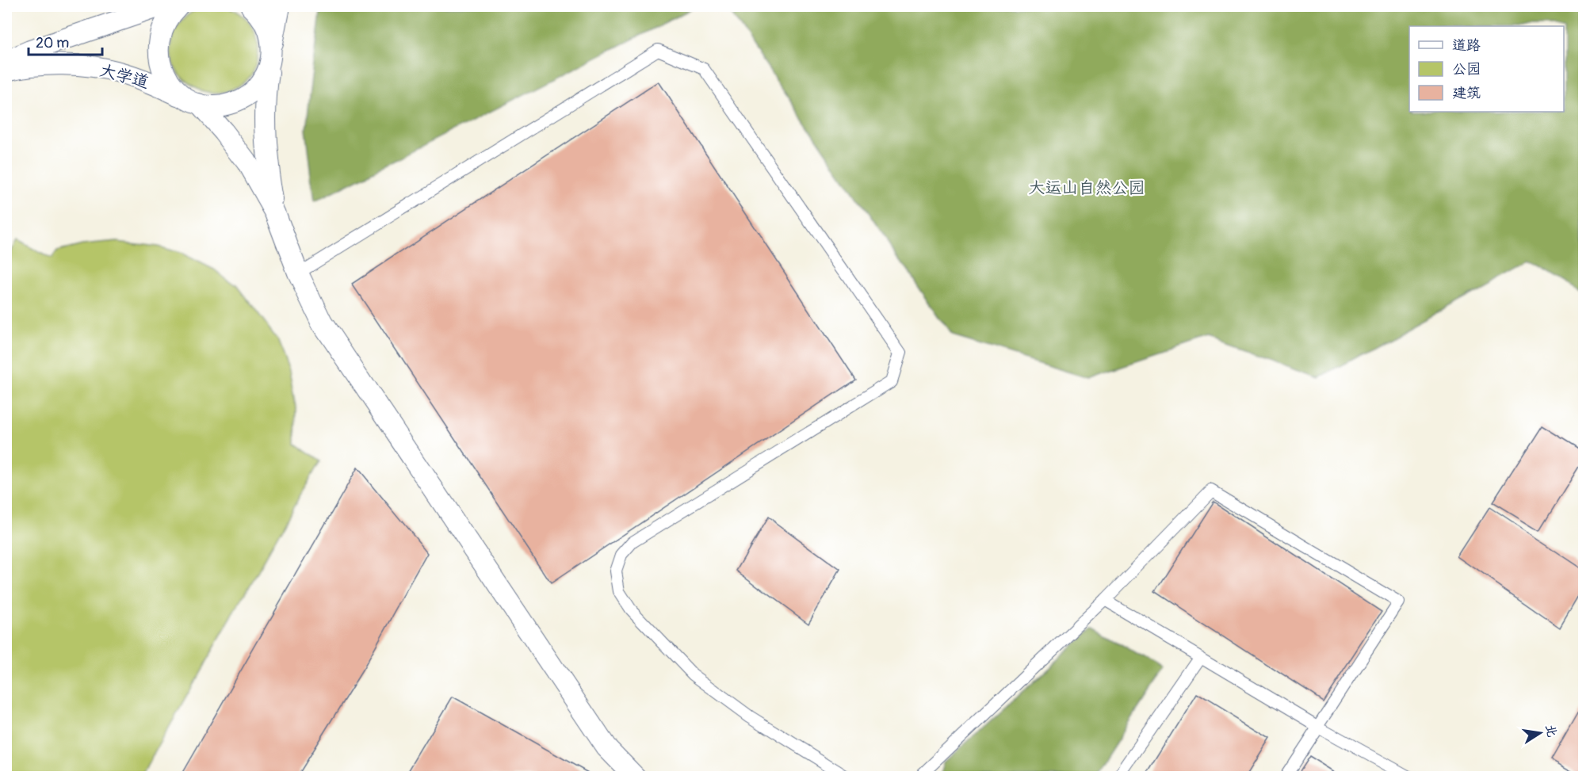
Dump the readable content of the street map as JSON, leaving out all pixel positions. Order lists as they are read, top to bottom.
{
  "streets": {
    "street": ["大学道"]
  },
  "parks": ["大运山自然公园"],
  "legend": ["道路", "公园", "建筑"],
  "scale_bar": "20 m",
  "north": "right"
}
